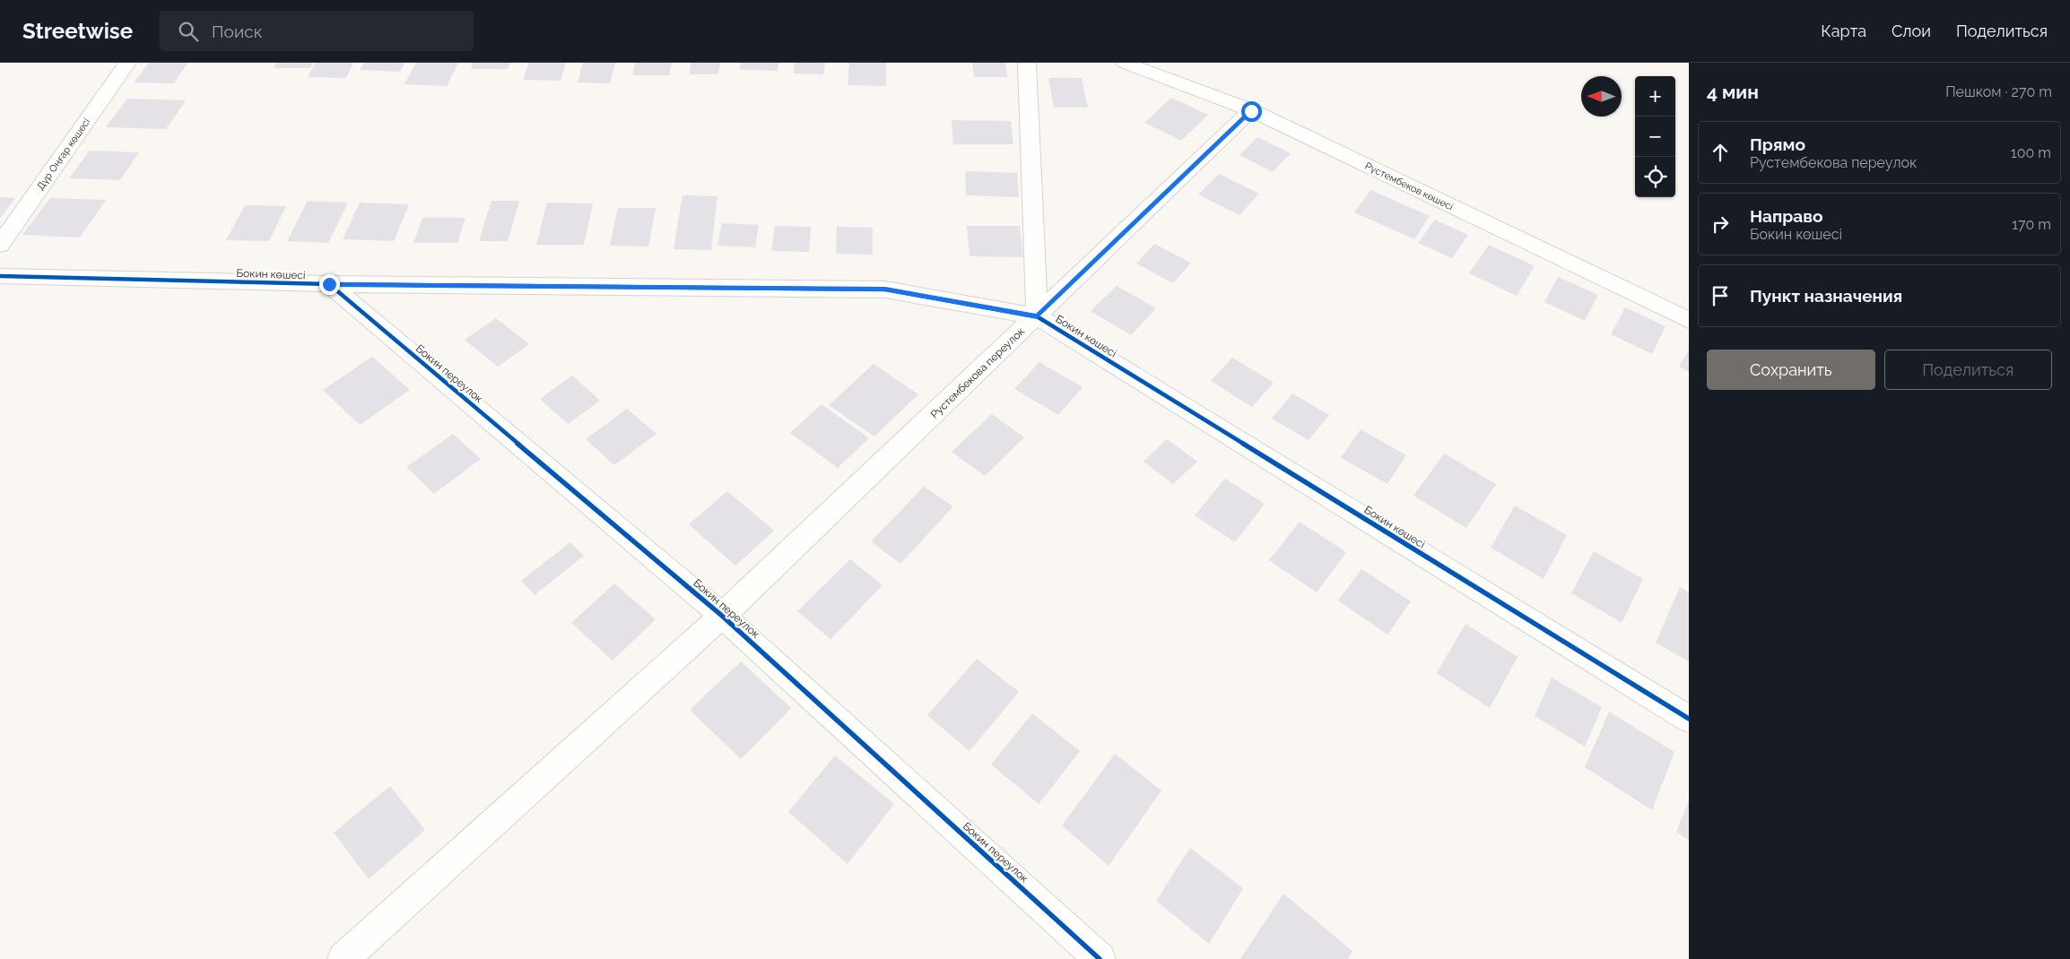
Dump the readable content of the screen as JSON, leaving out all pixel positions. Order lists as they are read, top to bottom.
{
  "streets": {
    "street": [
      "Дүр Оңғар көшесі",
      "Рүстембеков көшесі",
      "Бокин көшесі",
      "Рустембекова переулок",
      "Бокин переулок"
    ]
  },
  "crossings": [
    ["Рүстембеков көшесі", "Рустембекова переулок"],
    ["Бокин көшесі", "Рустембекова переулок"],
    ["Бокин көшесі", "Бокин переулок"],
    ["Рустембекова переулок", "Бокин переулок"]
  ],
  "north": "left",
  "page": {
    "header": "Streetwise",
    "search": "Поиск",
    "nav": ["Карта", "Слои", "Поделиться"],
    "heading": ["4 мин", "Пешком · 270 m"],
    "map_buttons": ["+", "−"],
    "list": [
      ["Прямо", "Рустембекова переулок", "100 m"],
      ["Направо", "Бокин көшесі", "170 m"],
      "Пункт назначения"
    ],
    "buttons": ["Сохранить", "Поделиться"]
  }
}
